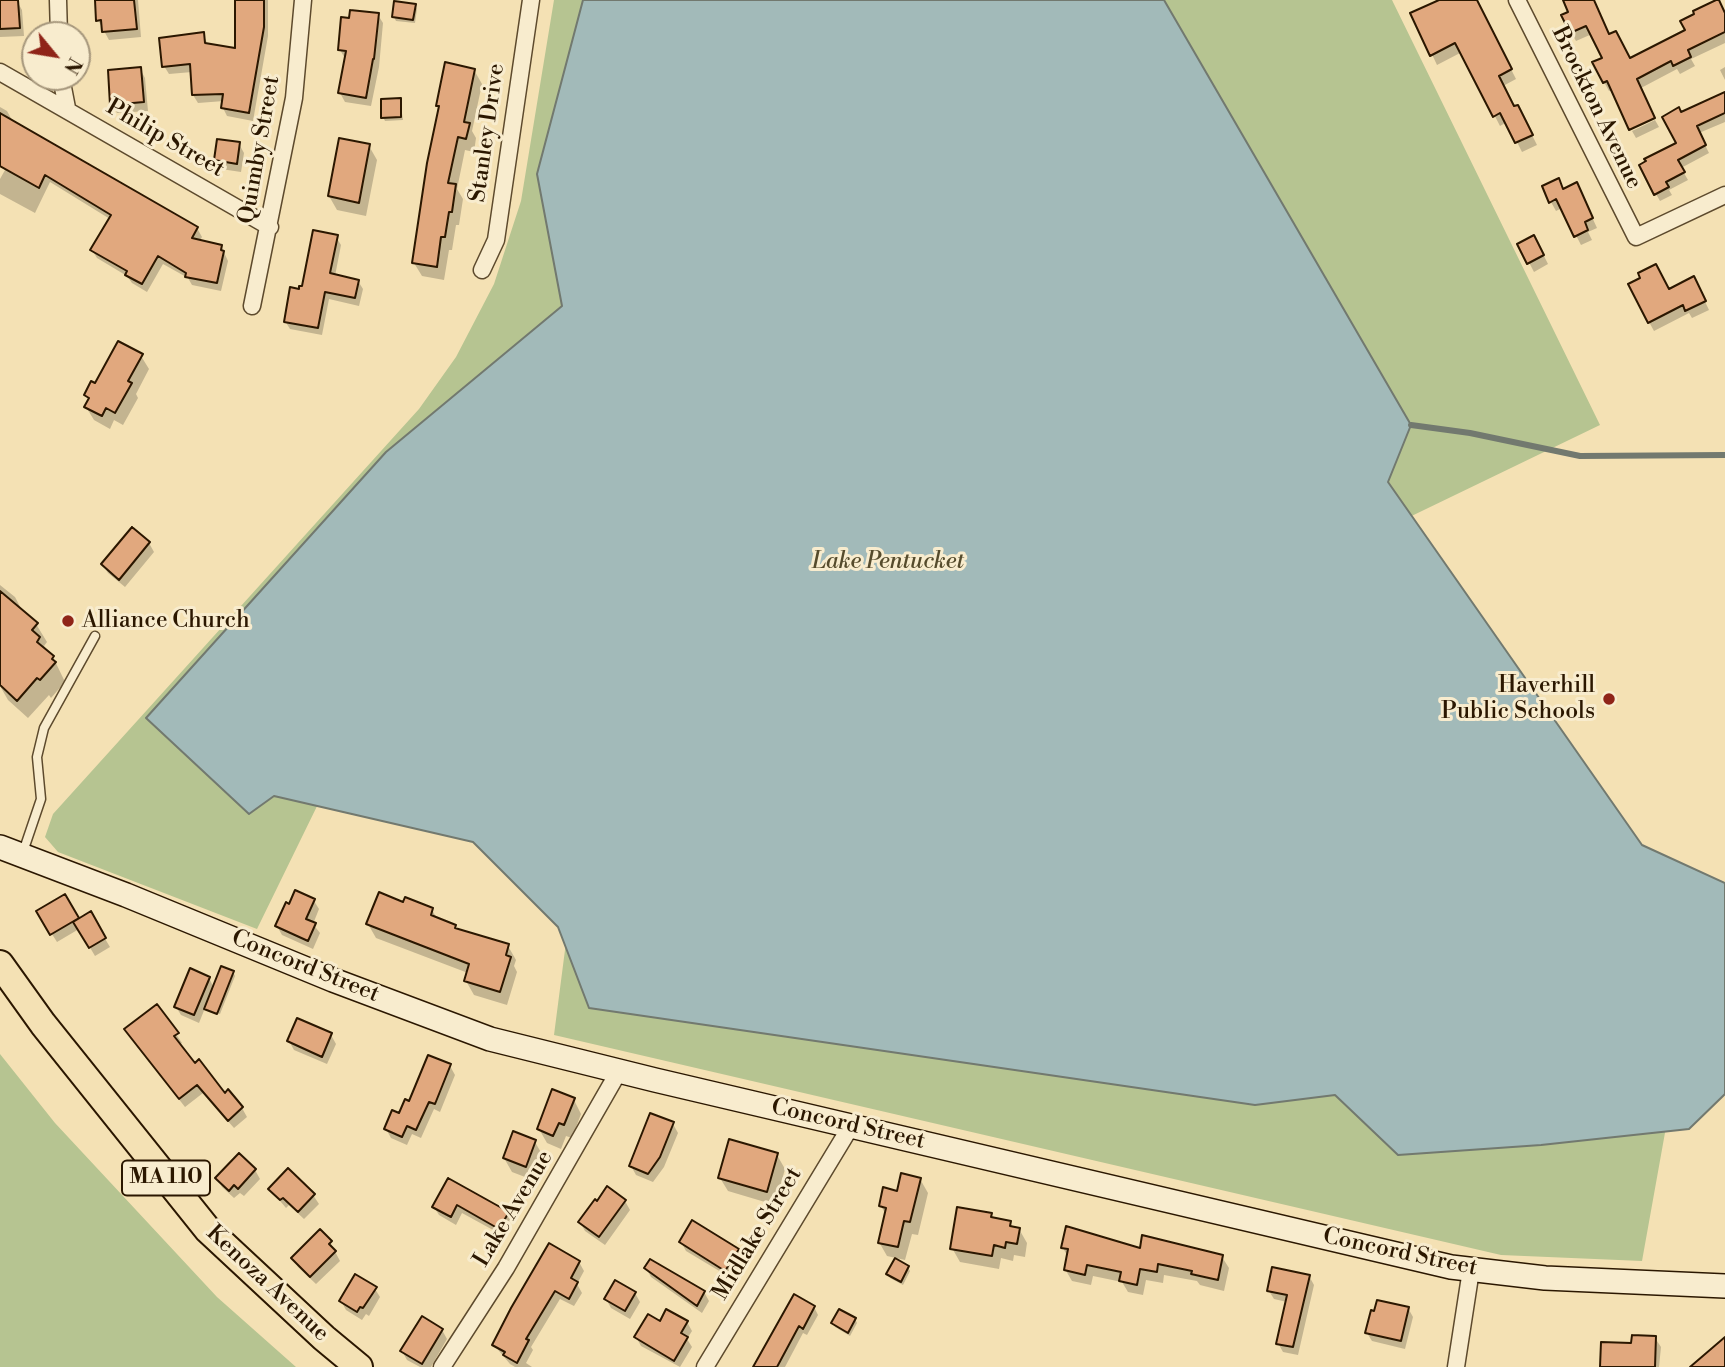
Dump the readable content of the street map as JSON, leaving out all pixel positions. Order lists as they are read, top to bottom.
{
  "streets": {
    "main road": ["Concord Street", "MA 110", "Kenoza Avenue"],
    "street": [
      "Brockton Avenue",
      "Stanley Drive",
      "Philip Street",
      "Quimby Street",
      "Lake Avenue",
      "Midlake Street"
    ]
  },
  "crossings": [
    ["Philip Street", "Quimby Street"],
    ["Concord Street", "Lake Avenue"],
    ["Concord Street", "Midlake Street"]
  ],
  "parks": ["Lake Pentucket"],
  "places": ["Alliance Church", "Haverhill Public Schools"],
  "north": "bottom right"
}
